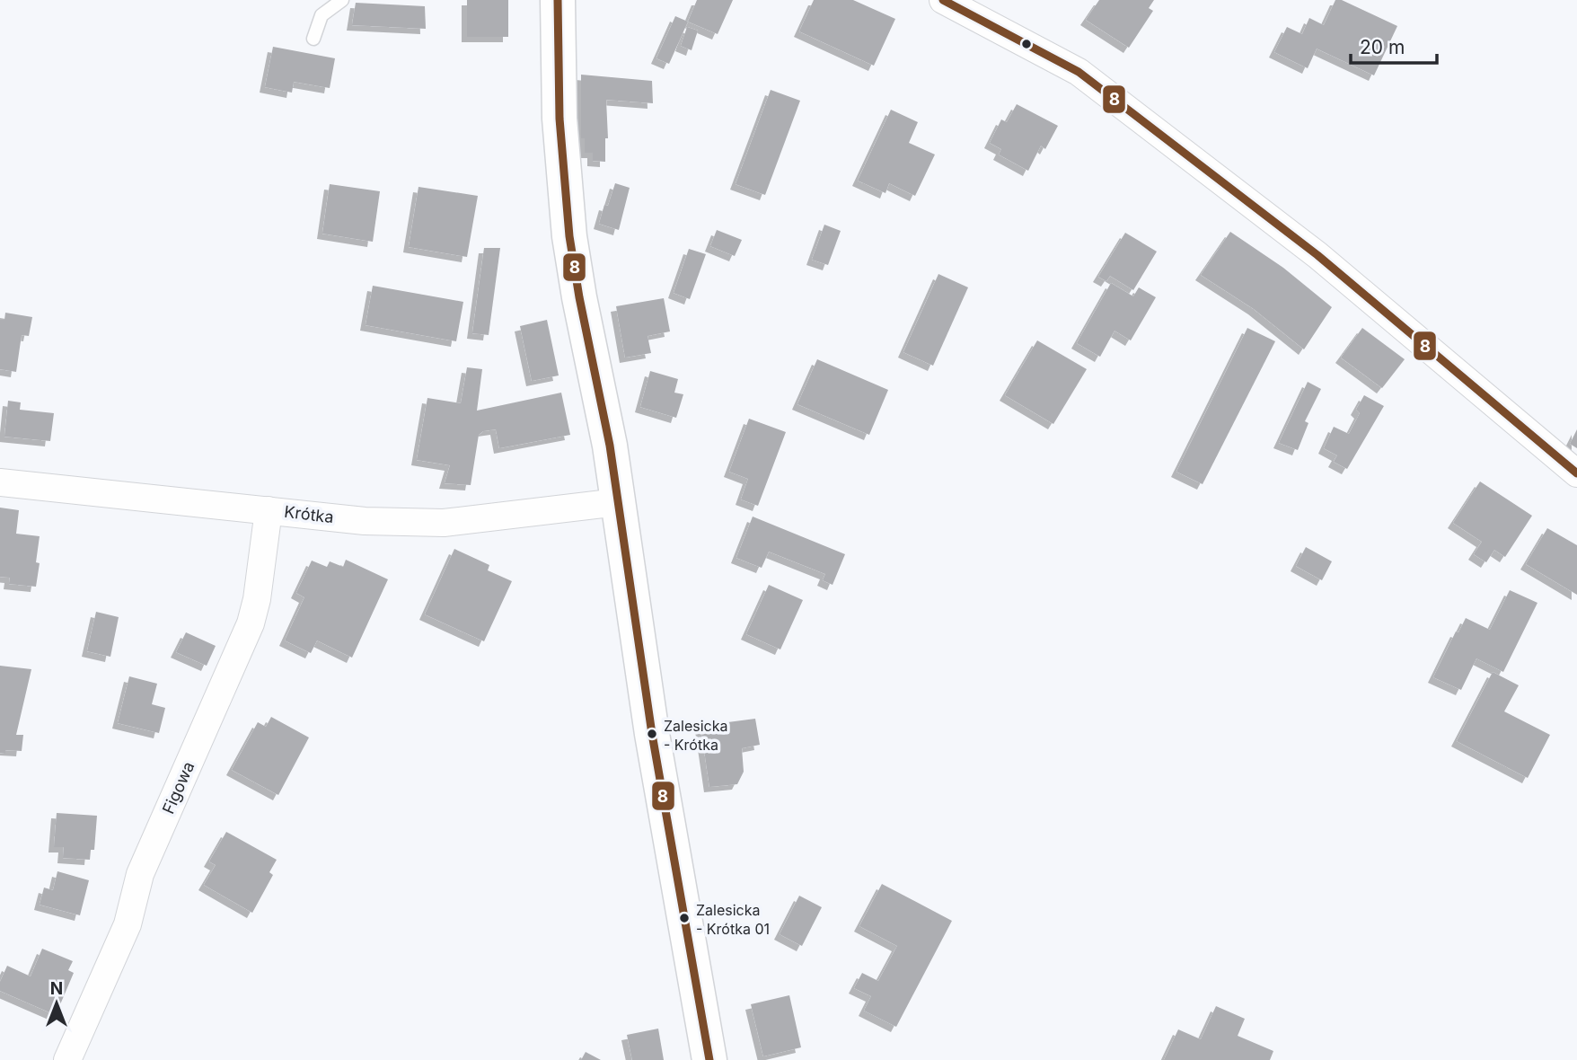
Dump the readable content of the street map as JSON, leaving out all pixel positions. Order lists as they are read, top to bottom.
{
  "streets": {
    "street": ["Krótka", "Figowa"]
  },
  "crossings": [
    ["Krótka", "Figowa"]
  ],
  "places": ["Zalesicka - Krótka", "Zalesicka - Krótka 01"],
  "lines": ["transit line 8"],
  "scale_bar": "20 m",
  "north": "top"
}
